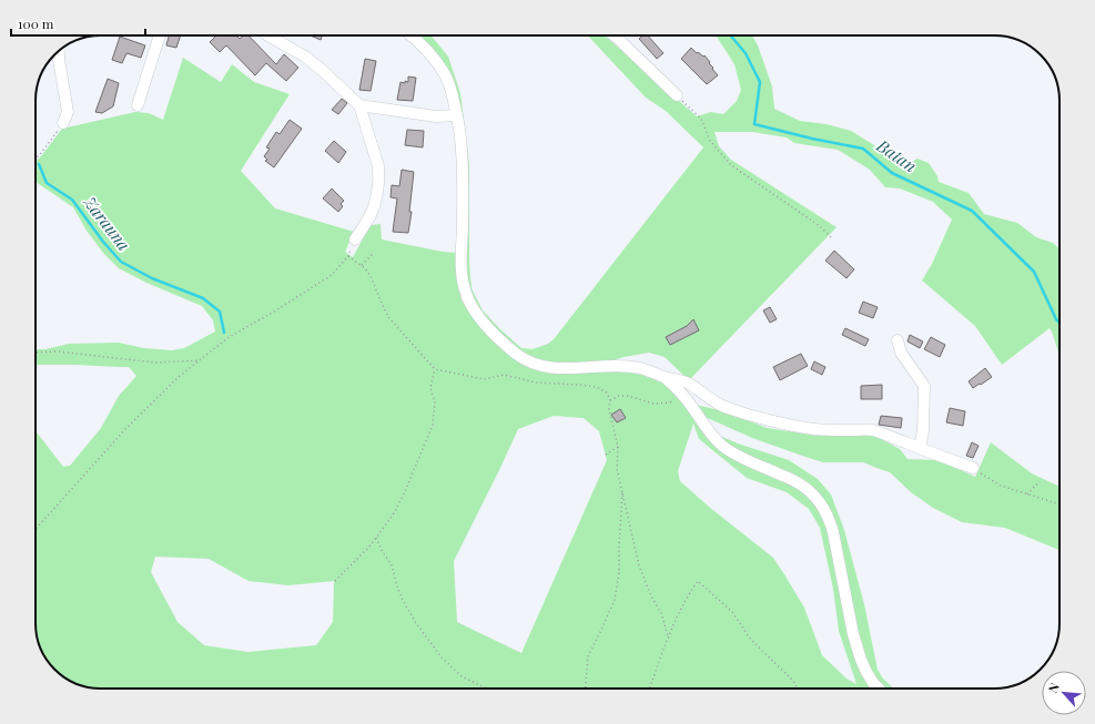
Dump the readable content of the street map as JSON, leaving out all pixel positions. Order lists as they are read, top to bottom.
{
  "water": ["Batan", "Zarauna"],
  "scale_bar": "100 m",
  "north": "top left"
}
